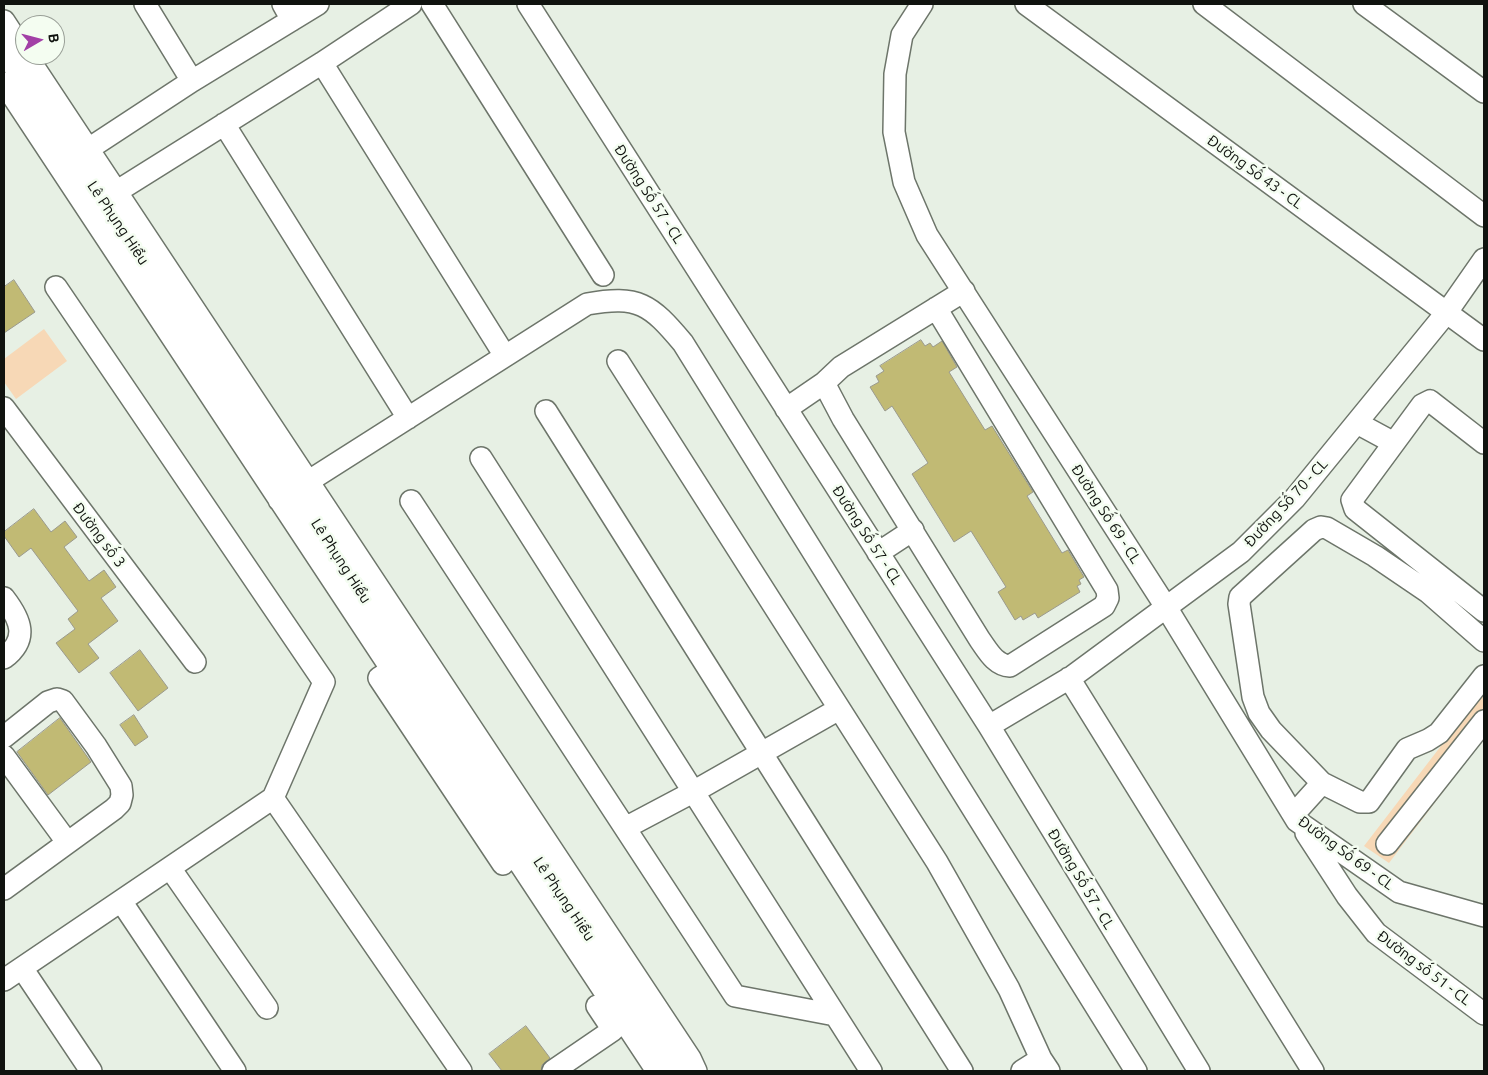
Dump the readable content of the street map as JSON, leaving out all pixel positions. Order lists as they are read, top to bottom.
{
  "streets": {
    "street": [
      "Đường Số 43 - CL",
      "Đường Số 57 - CL",
      "Lê Phụng Hiểu",
      "Đường Số 70 - CL",
      "Đường Số 69 - CL",
      "Đường số 3",
      "Đường số 51 - CL"
    ]
  },
  "crossings": [
    ["Đường Số 43 - CL", "Đường Số 70 - CL"],
    ["Đường Số 57 - CL", "Đường Số 70 - CL"],
    ["Đường Số 70 - CL", "Đường Số 69 - CL"],
    ["Đường Số 69 - CL", "Đường số 51 - CL"]
  ],
  "north": "right"
}
